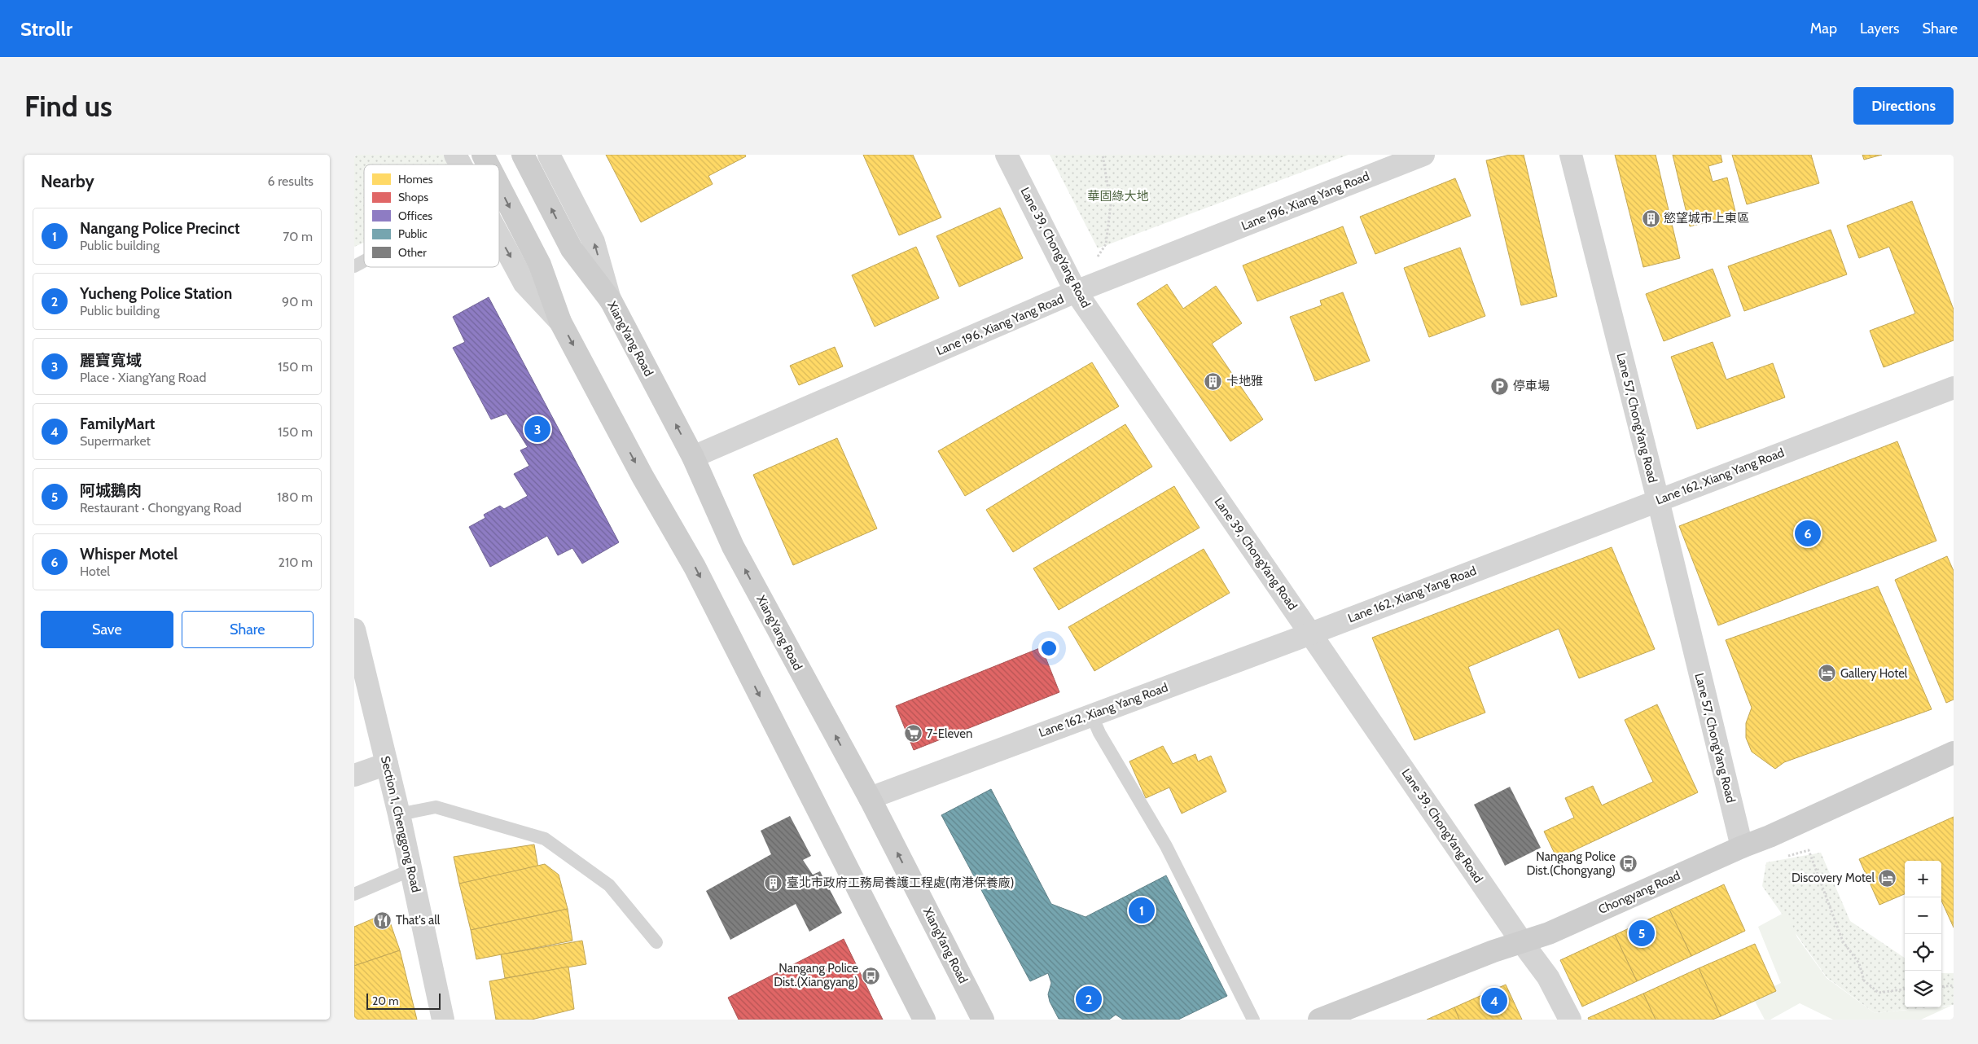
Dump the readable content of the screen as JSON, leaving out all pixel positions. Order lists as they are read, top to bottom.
{
  "streets": {
    "main road": ["XiangYang Road", "Chongyang Road"],
    "street": [
      "Lane 196, Xiang Yang Road",
      "Lane 39, ChongYang Road",
      "Lane 57, ChongYang Road",
      "Lane 162, Xiang Yang Road",
      "Section 1, Chenggong Road"
    ]
  },
  "crossings": [
    ["Lane 196, Xiang Yang Road", "Lane 39, ChongYang Road"],
    ["Lane 196, Xiang Yang Road", "XiangYang Road"],
    ["Lane 39, ChongYang Road", "Lane 162, Xiang Yang Road"],
    ["Lane 39, ChongYang Road", "Chongyang Road"],
    ["XiangYang Road", "Lane 162, Xiang Yang Road"],
    ["Lane 57, ChongYang Road", "Lane 162, Xiang Yang Road"],
    ["Lane 57, ChongYang Road", "Chongyang Road"]
  ],
  "parks": ["華固綠大地"],
  "places": {
    "building": ["慾望城市上東區", "卡地雅", "臺北市政府工務局養護工程處(南港保養廠)"],
    "parking": ["停車場"],
    "hotel": ["Gallery Hotel", "Discovery Motel"],
    "supermarket": ["7-Eleven"],
    "bus stop": ["Nangang Police Dist.(Chongyang)", "Nangang Police Dist.(Xiangyang)"],
    "restaurant": ["That's all"]
  },
  "legend": [
    "Homes",
    "Shops",
    "Offices",
    "Public",
    "Other"
  ],
  "scale_bar": "20 m",
  "page": {
    "header": "Strollr",
    "nav": ["Map", "Layers", "Share"],
    "buttons": [
      "Directions",
      ["Save", "Share"]
    ],
    "title": "Find us",
    "heading": ["Nearby", "6 results"],
    "list": [
      {
        "mark": "1",
        "name": "Nangang Police Precinct",
        "note": "Public building",
        "value": "70 m"
      },
      {
        "mark": "2",
        "name": "Yucheng Police Station",
        "note": "Public building",
        "value": "90 m"
      },
      {
        "mark": "3",
        "name": "麗寶寬域",
        "note": "Place · XiangYang Road",
        "value": "150 m"
      },
      {
        "mark": "4",
        "name": "FamilyMart",
        "note": "Supermarket",
        "value": "150 m"
      },
      {
        "mark": "5",
        "name": "阿城鵝肉",
        "note": "Restaurant · Chongyang Road",
        "value": "180 m"
      },
      {
        "mark": "6",
        "name": "Whisper Motel",
        "note": "Hotel",
        "value": "210 m"
      }
    ],
    "pins": [
      "3",
      "6",
      "1",
      "5",
      "2",
      "4"
    ],
    "map_buttons": ["+", "−"],
    "scale": "20 m"
  }
}
